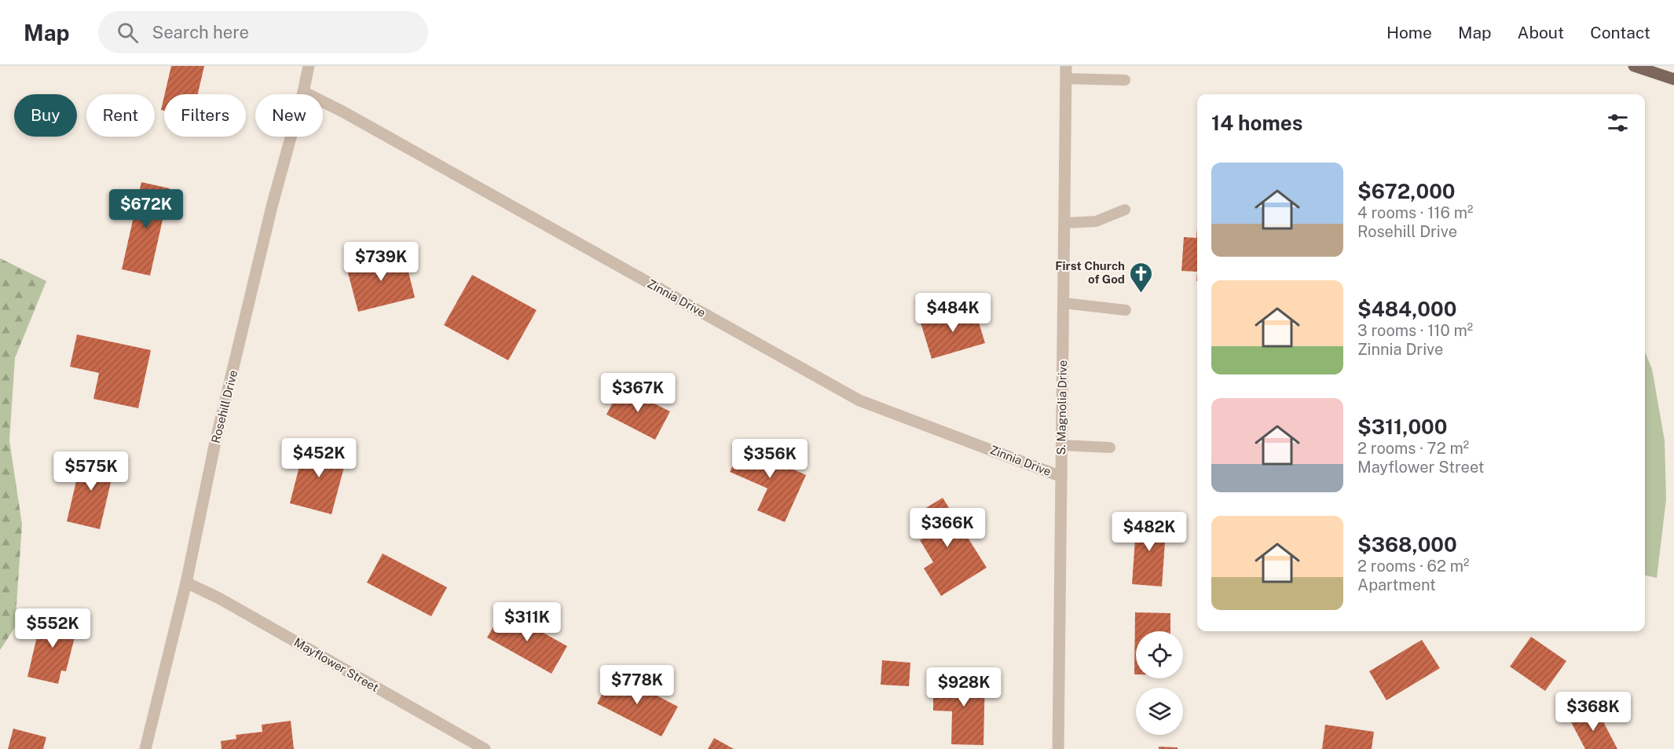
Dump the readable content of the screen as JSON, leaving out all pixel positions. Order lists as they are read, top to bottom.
{
  "streets": {
    "street": [
      "Zinnia Drive",
      "Rosehill Drive",
      "S. Magnolia Drive",
      "Mayflower Street"
    ]
  },
  "crossings": [
    ["Zinnia Drive", "Rosehill Drive"],
    ["Zinnia Drive", "S. Magnolia Drive"],
    ["Rosehill Drive", "Mayflower Street"]
  ],
  "places": {
    "church": ["First Church of God"]
  },
  "page": {
    "header": "Map",
    "search": "Search here",
    "nav": [
      "Home",
      "Map",
      "About",
      "Contact"
    ],
    "chip": [
      "Buy",
      "Rent",
      "Filters",
      "New"
    ],
    "heading": "14 homes",
    "list": [
      {
        "name": "$672,000",
        "note": "4 rooms · 116 m² · Rosehill Drive"
      },
      {
        "name": "$484,000",
        "note": "3 rooms · 110 m² · Zinnia Drive"
      },
      {
        "name": "$311,000",
        "note": "2 rooms · 72 m² · Mayflower Street"
      },
      {
        "name": "$368,000",
        "note": "2 rooms · 62 m² · Apartment"
      }
    ],
    "price": [
      "$672K",
      "$739K",
      "$484K",
      "$367K",
      "$452K",
      "$356K",
      "$575K",
      "$366K",
      "$482K",
      "$311K",
      "$552K",
      "$778K",
      "$928K",
      "$368K"
    ]
  }
}
